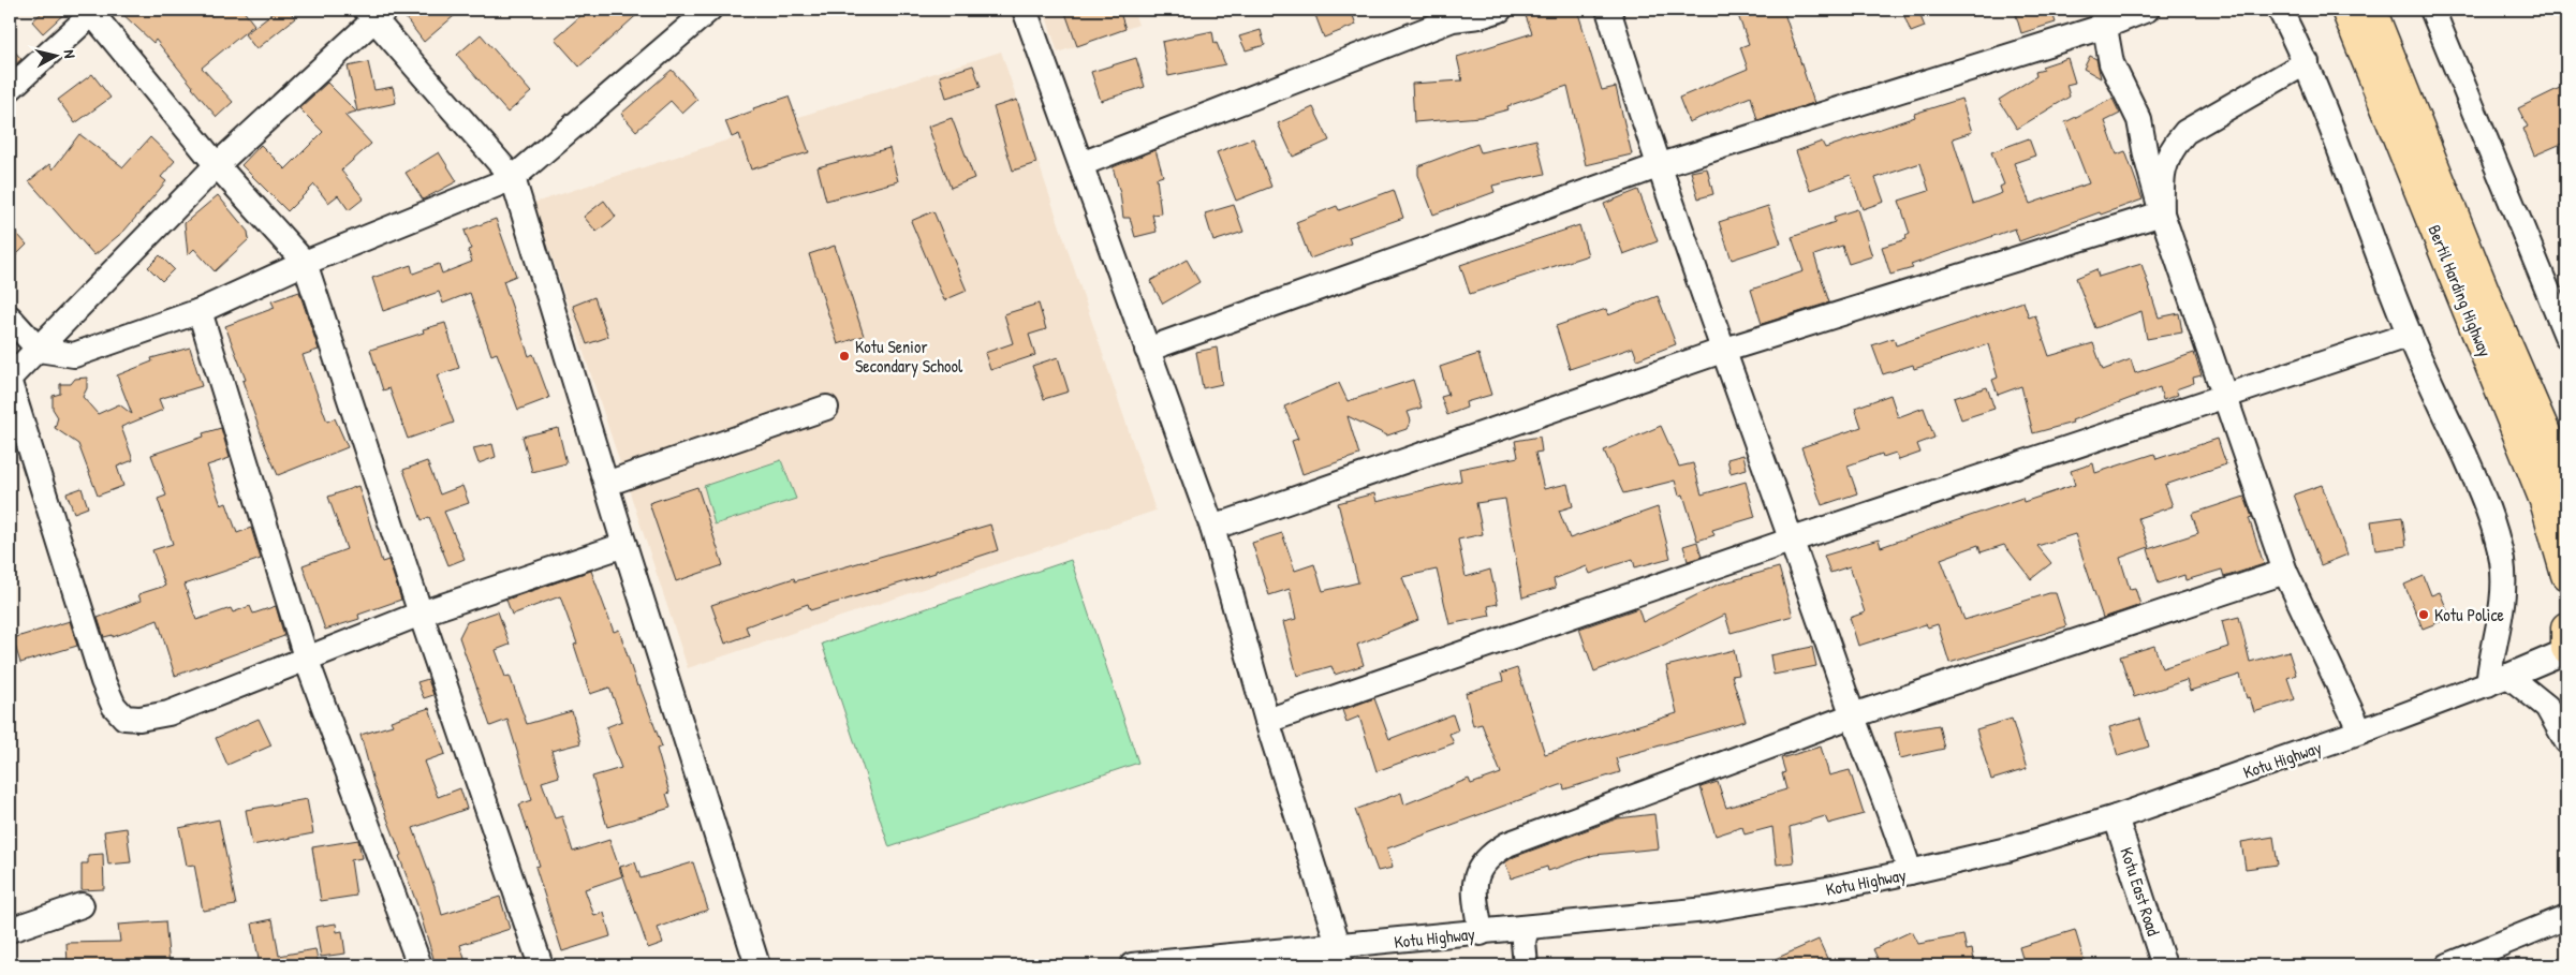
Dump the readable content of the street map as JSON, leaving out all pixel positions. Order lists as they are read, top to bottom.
{
  "streets": {
    "main road": ["Bertil Harding Highway"],
    "street": ["Kotu Highway", "Kotu East Road"]
  },
  "crossings": [
    ["Kotu Highway", "Kotu East Road"]
  ],
  "places": ["Kotu Senior Secondary School", "Kotu Police"],
  "north": "right"
}
